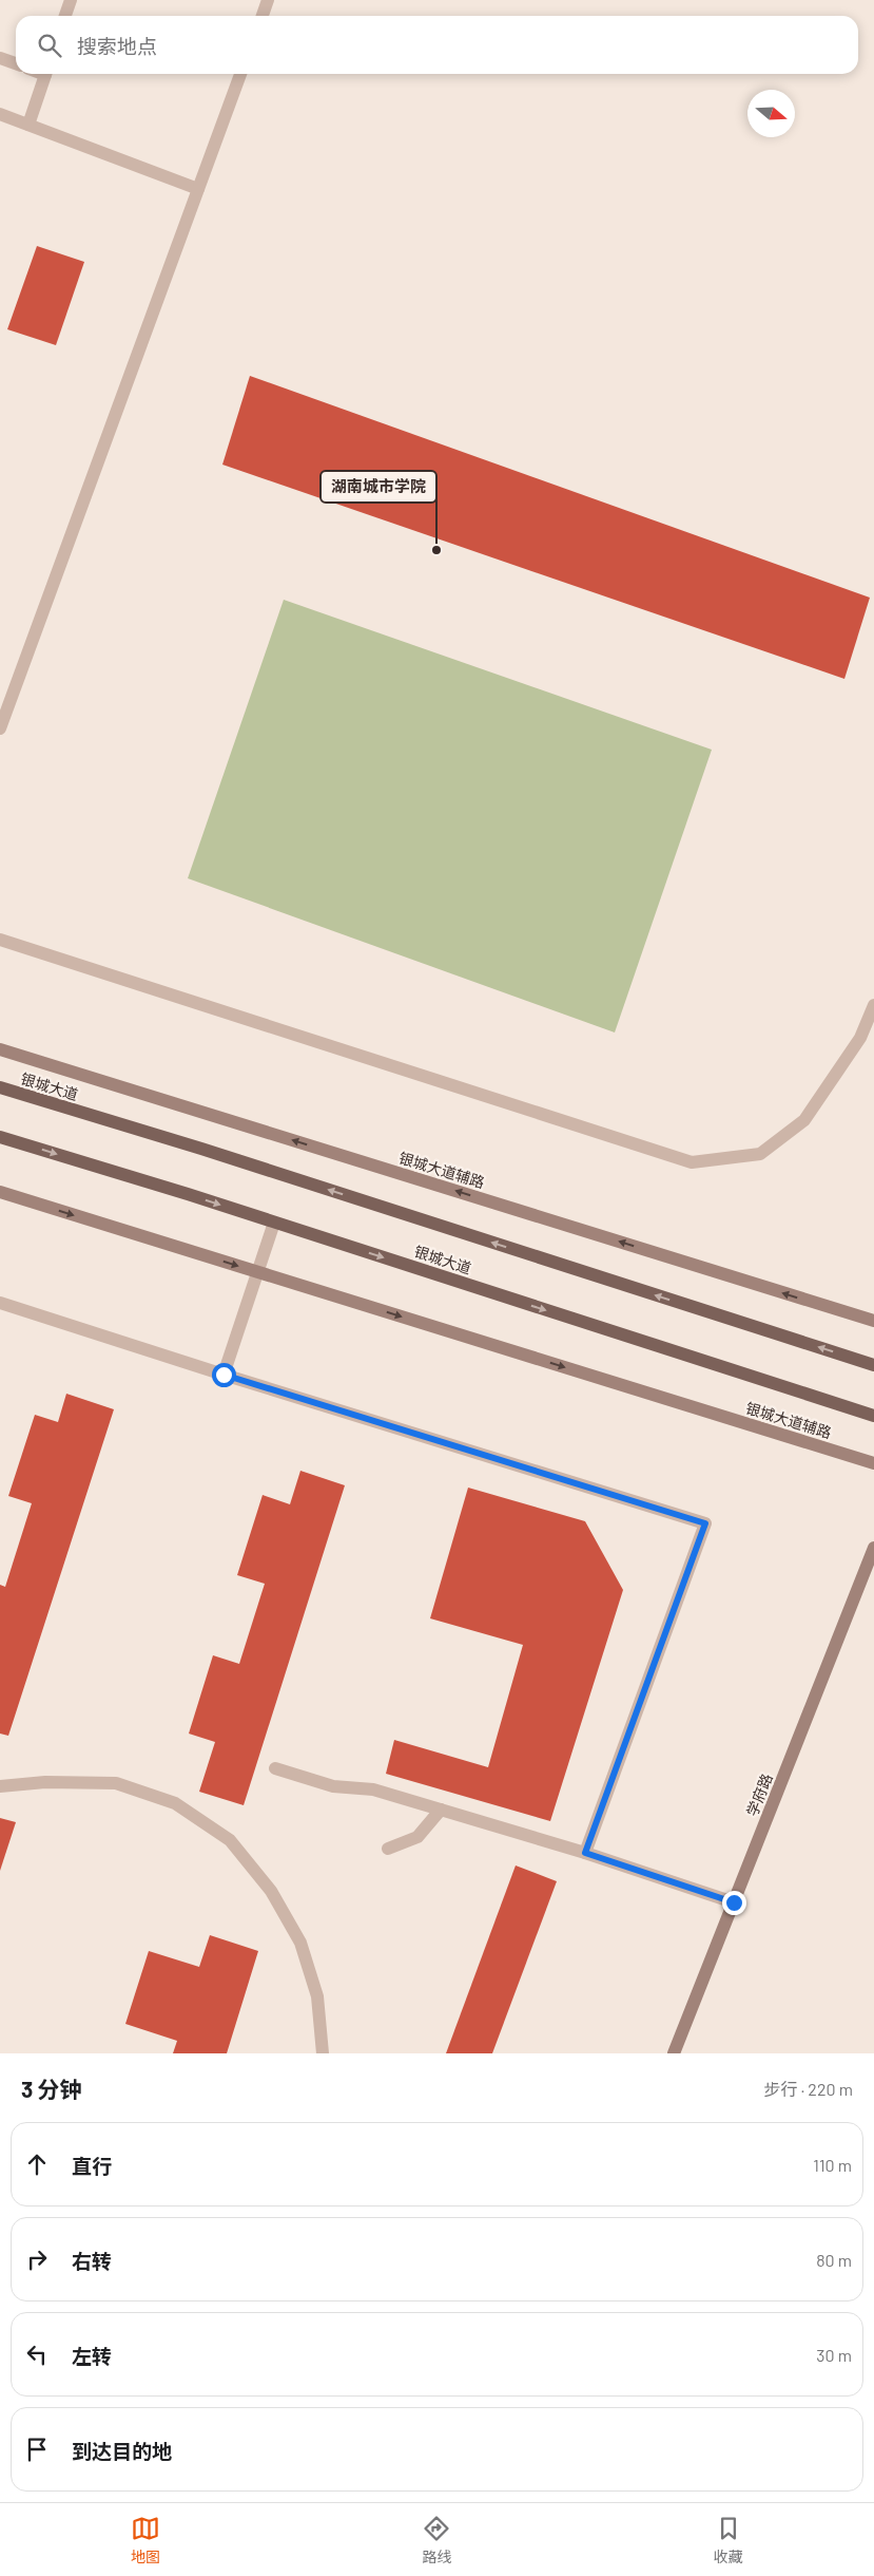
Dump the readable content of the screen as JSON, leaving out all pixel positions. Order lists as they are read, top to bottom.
{
  "streets": {
    "main road": ["银城大道"],
    "street": ["银城大道辅路", "学府路"]
  },
  "places": ["湖南城市学院"],
  "north": "right",
  "page": {
    "search": "搜索地点",
    "heading": ["3 分钟", "步行 · 220 m"],
    "list": [
      ["直行", "110 m"],
      ["右转", "80 m"],
      ["左转", "30 m"],
      "到达目的地"
    ],
    "nav": ["地图", "路线", "收藏"]
  }
}
